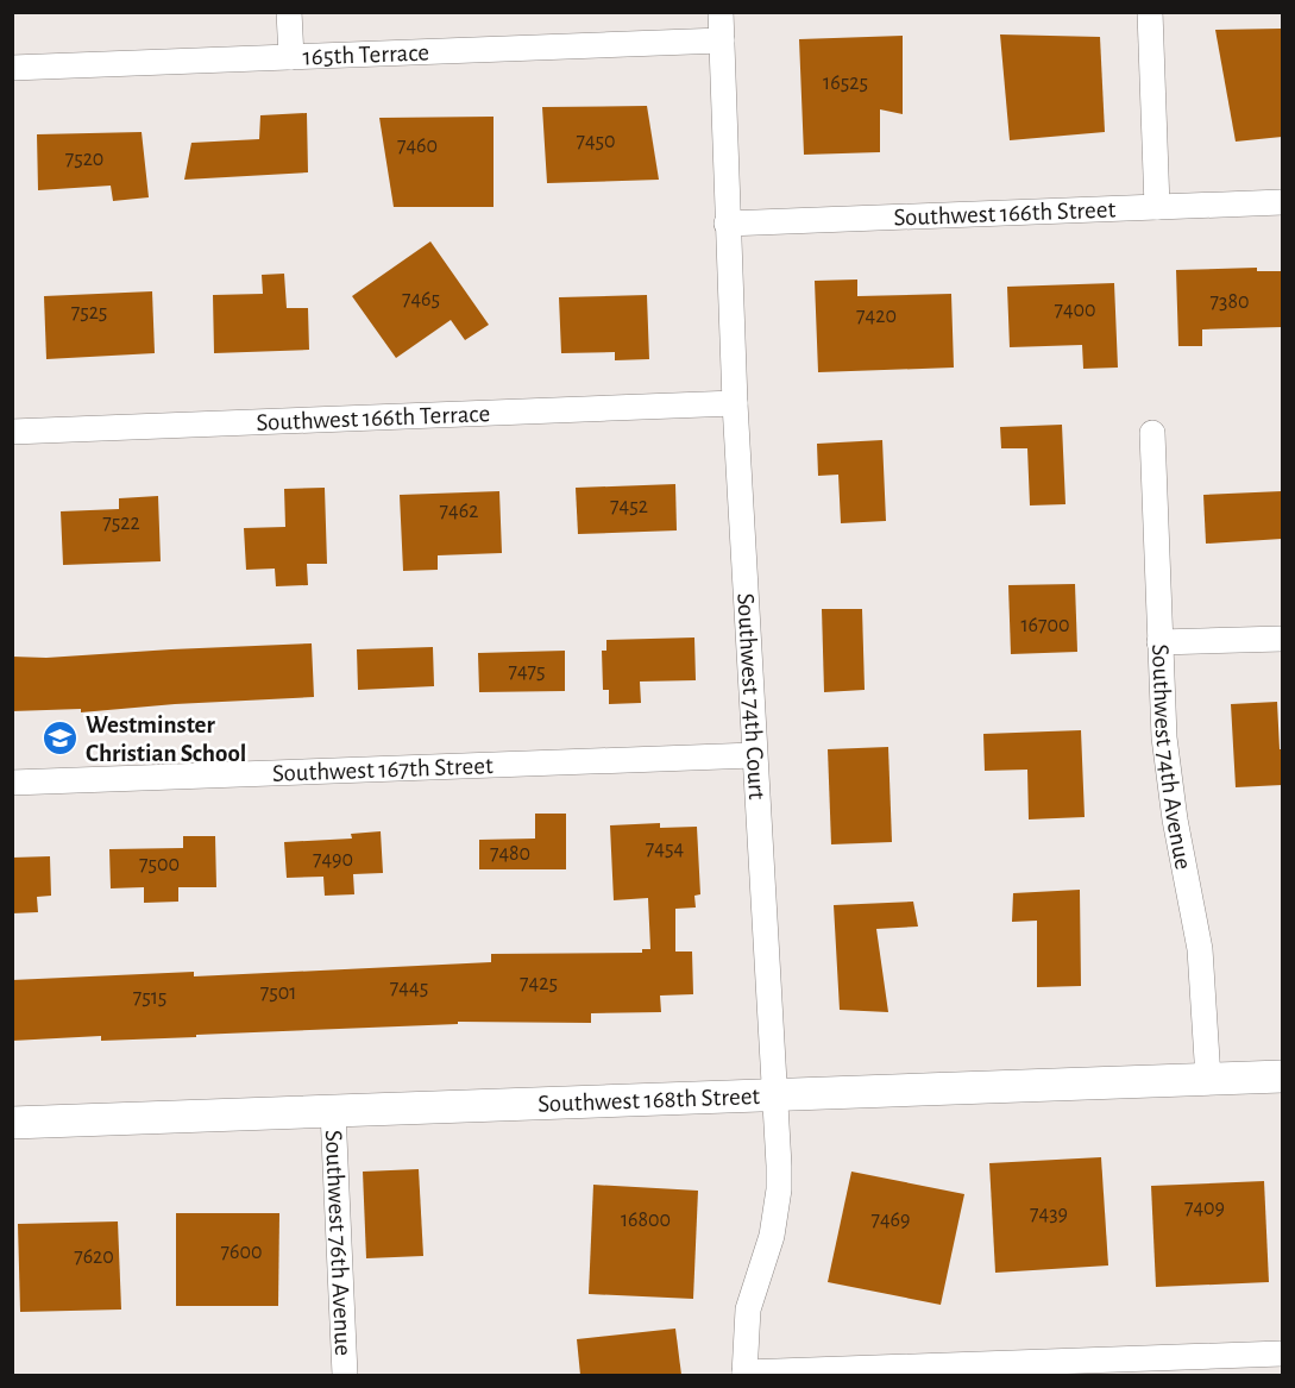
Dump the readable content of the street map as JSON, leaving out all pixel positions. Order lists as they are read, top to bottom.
{
  "streets": {
    "street": [
      "165th Terrace",
      "Southwest 166th Street",
      "Southwest 166th Terrace",
      "Southwest 74th Court",
      "Southwest 74th Avenue",
      "Southwest 167th Street",
      "Southwest 168th Street",
      "Southwest 76th Avenue"
    ]
  },
  "crossings": [
    ["165th Terrace", "Southwest 74th Court"],
    ["Southwest 166th Street", "Southwest 74th Court"],
    ["Southwest 166th Terrace", "Southwest 74th Court"],
    ["Southwest 74th Court", "Southwest 167th Street"],
    ["Southwest 74th Court", "Southwest 168th Street"],
    ["Southwest 74th Avenue", "Southwest 168th Street"],
    ["Southwest 168th Street", "Southwest 76th Avenue"]
  ],
  "places": {
    "school or university": ["Westminster Christian School"]
  },
  "house_numbers": [
    "16525",
    "7450",
    "7460",
    "7520",
    "7465",
    "7380",
    "7400",
    "7525",
    "7420",
    "7452",
    "7462",
    "7522",
    "16700",
    "7475",
    "7454",
    "7480",
    "7490",
    "7500",
    "7425",
    "7445",
    "7501",
    "7515",
    "7409",
    "7439",
    "16800",
    "7469",
    "7600",
    "7620"
  ]
}
